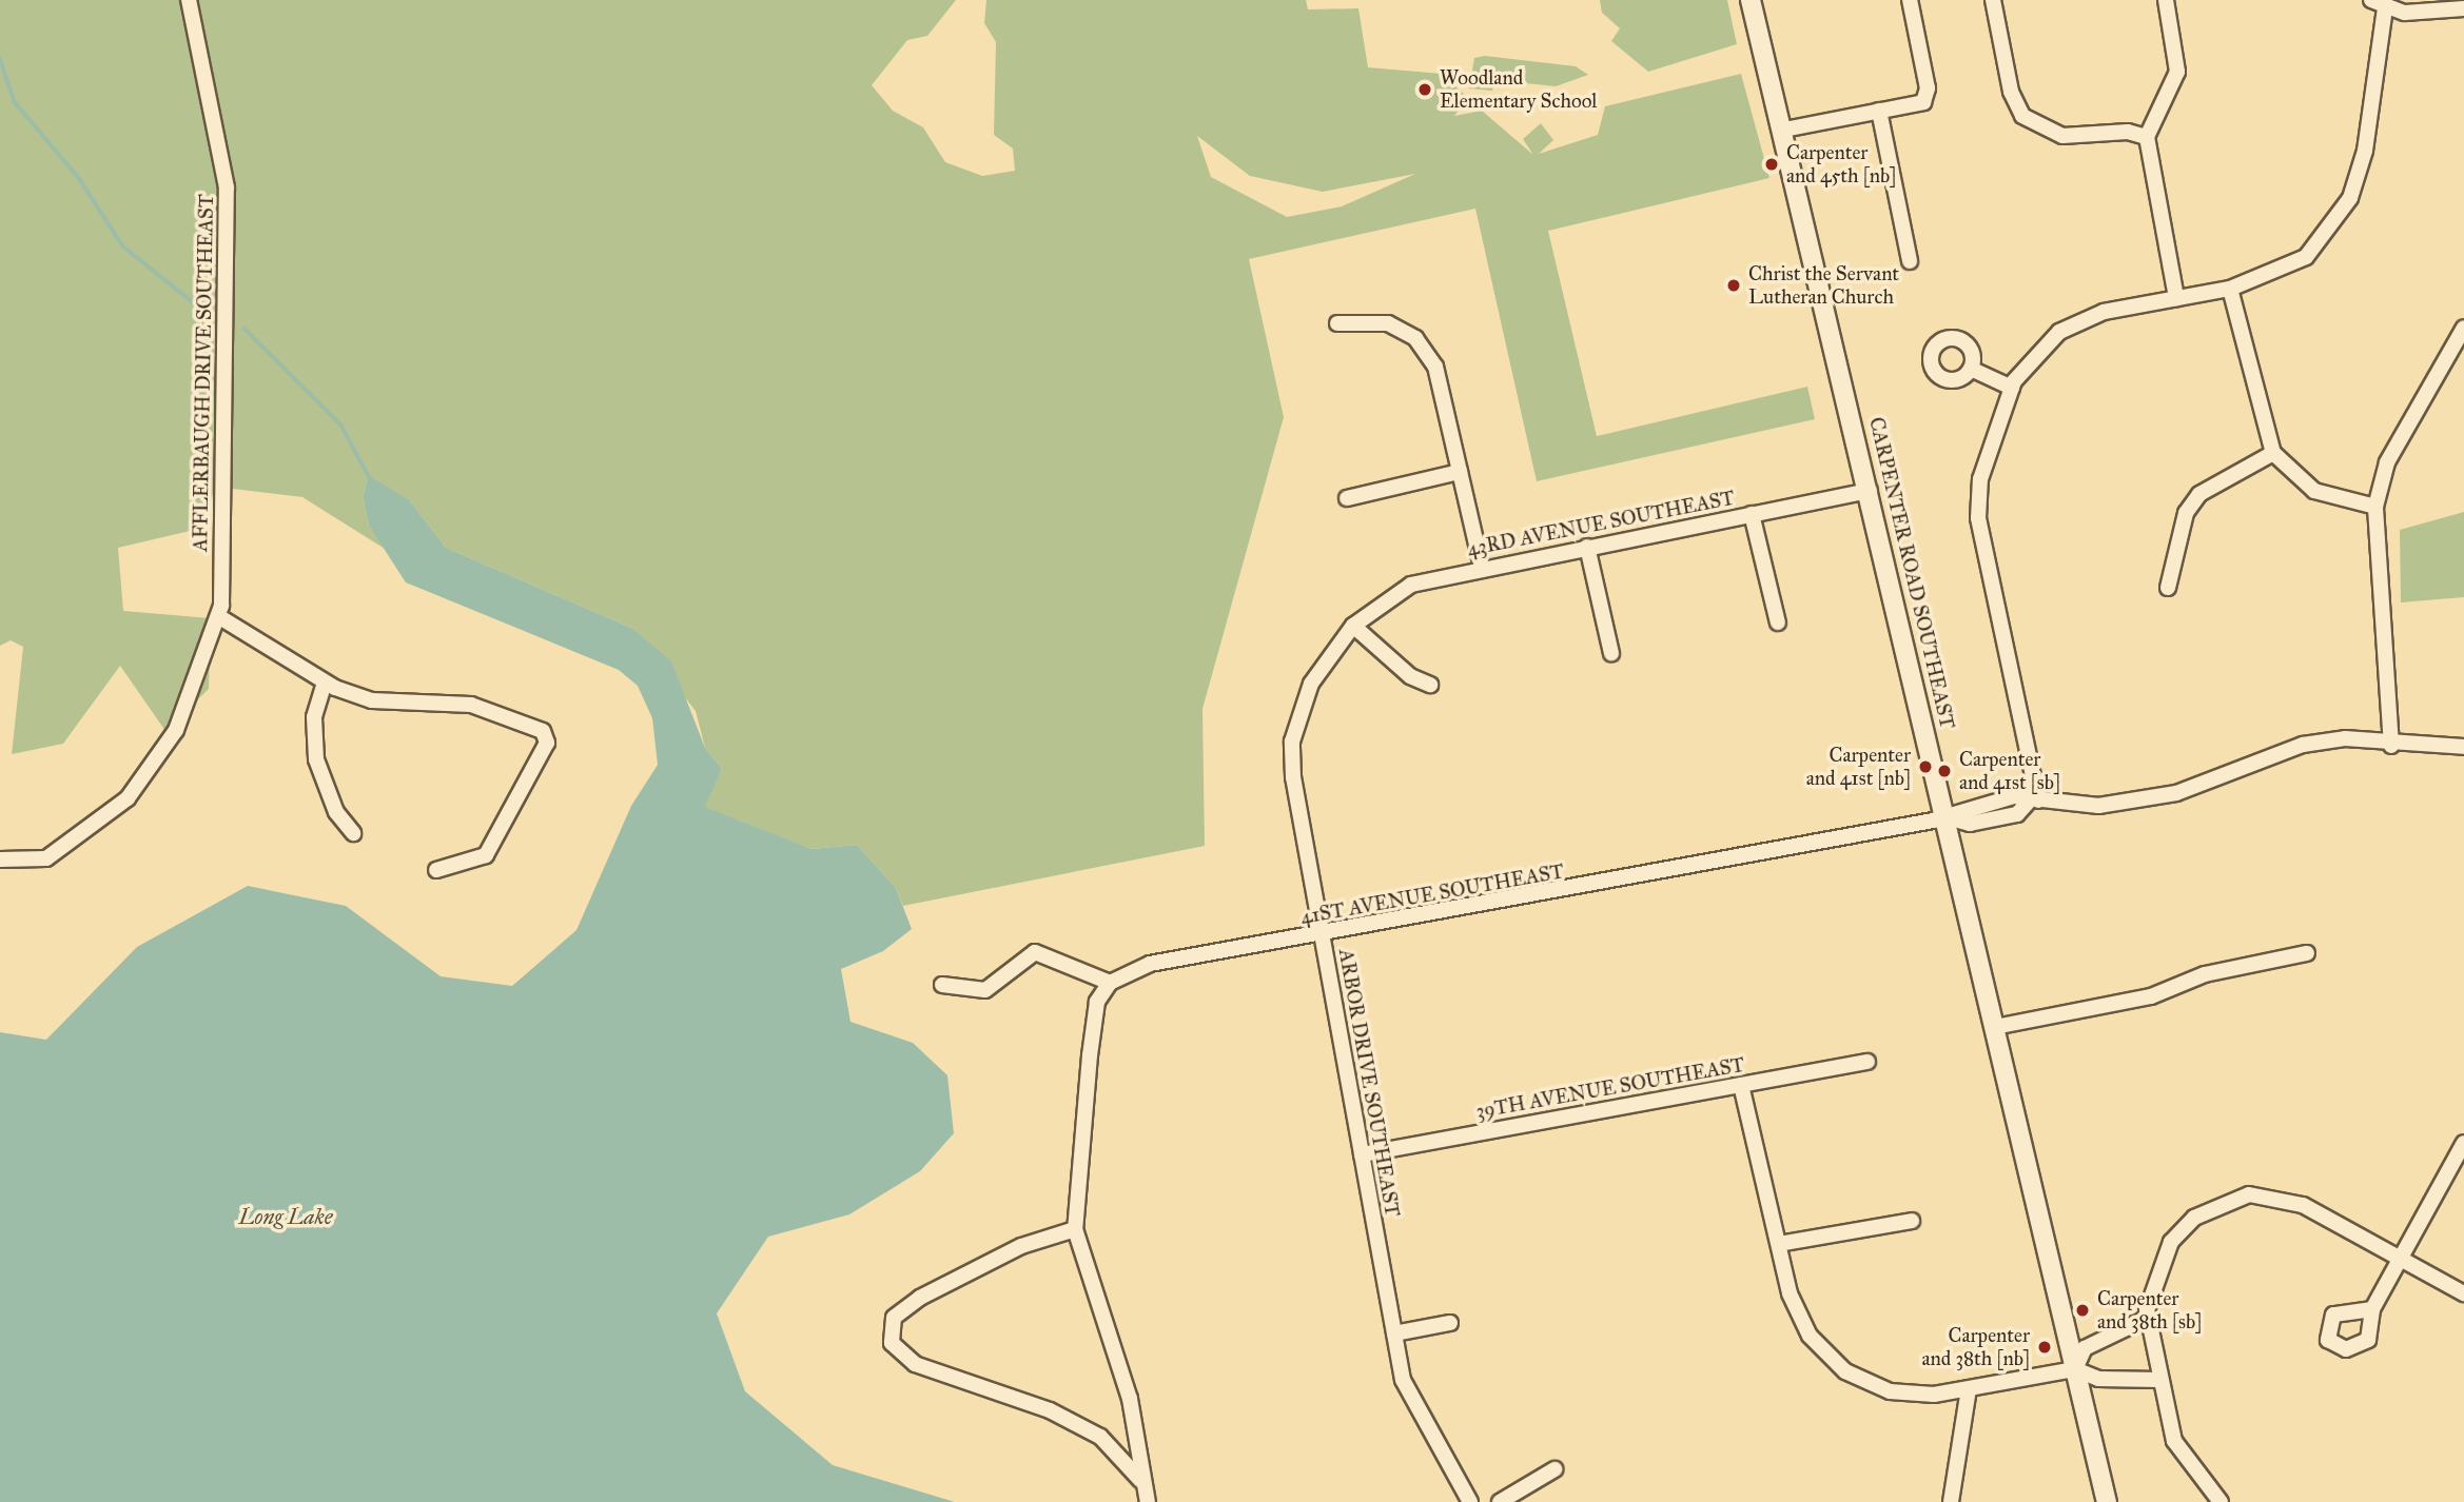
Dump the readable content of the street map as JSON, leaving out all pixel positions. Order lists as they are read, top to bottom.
{
  "streets": {
    "street": [
      "AFFLERBAUGH DRIVE SOUTHEAST",
      "43RD AVENUE SOUTHEAST",
      "CARPENTER ROAD SOUTHEAST",
      "41ST AVENUE SOUTHEAST",
      "ARBOR DRIVE SOUTHEAST",
      "39TH AVENUE SOUTHEAST"
    ]
  },
  "crossings": [
    ["43RD AVENUE SOUTHEAST", "CARPENTER ROAD SOUTHEAST"],
    ["43RD AVENUE SOUTHEAST", "ARBOR DRIVE SOUTHEAST"],
    ["CARPENTER ROAD SOUTHEAST", "41ST AVENUE SOUTHEAST"],
    ["41ST AVENUE SOUTHEAST", "ARBOR DRIVE SOUTHEAST"],
    ["ARBOR DRIVE SOUTHEAST", "39TH AVENUE SOUTHEAST"]
  ],
  "water": ["Long Lake"],
  "places": [
    "Woodland Elementary School",
    "Carpenter and 45th [nb]",
    "Christ the Servant Lutheran Church",
    "Carpenter and 41st [nb]",
    "Carpenter and 41st [sb]",
    "Carpenter and 38th [sb]",
    "Carpenter and 38th [nb]"
  ]
}
